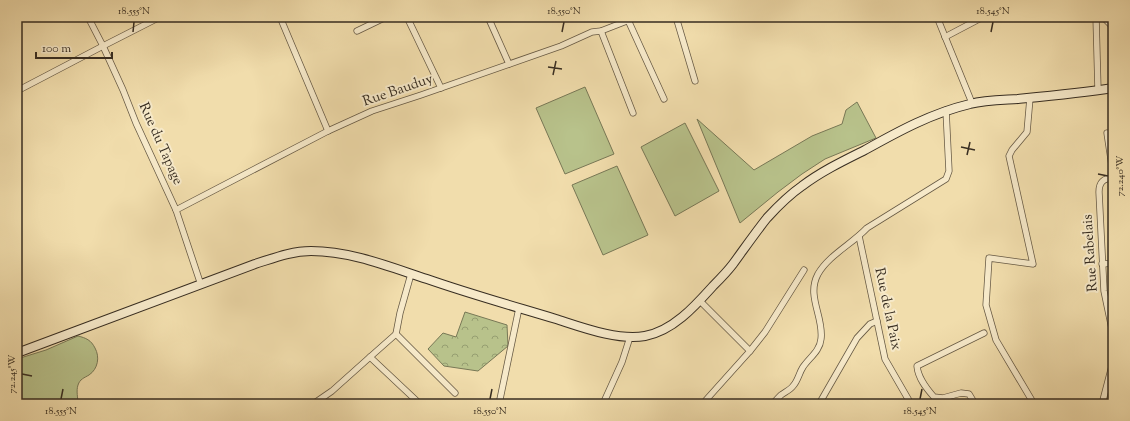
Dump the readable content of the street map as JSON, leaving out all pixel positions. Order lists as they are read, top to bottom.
{
  "streets": {
    "street": [
      "Rue Bauduy",
      "Rue du Tapage",
      "Rue Rabelais",
      "Rue de la Paix"
    ]
  },
  "crossings": [
    ["Rue Bauduy", "Rue du Tapage"]
  ],
  "scale_bar": "100 m",
  "coordinates": [
    "18.555°N",
    "18.550°N",
    "18.545°N",
    "72.240°W",
    "72.245°W"
  ]
}
